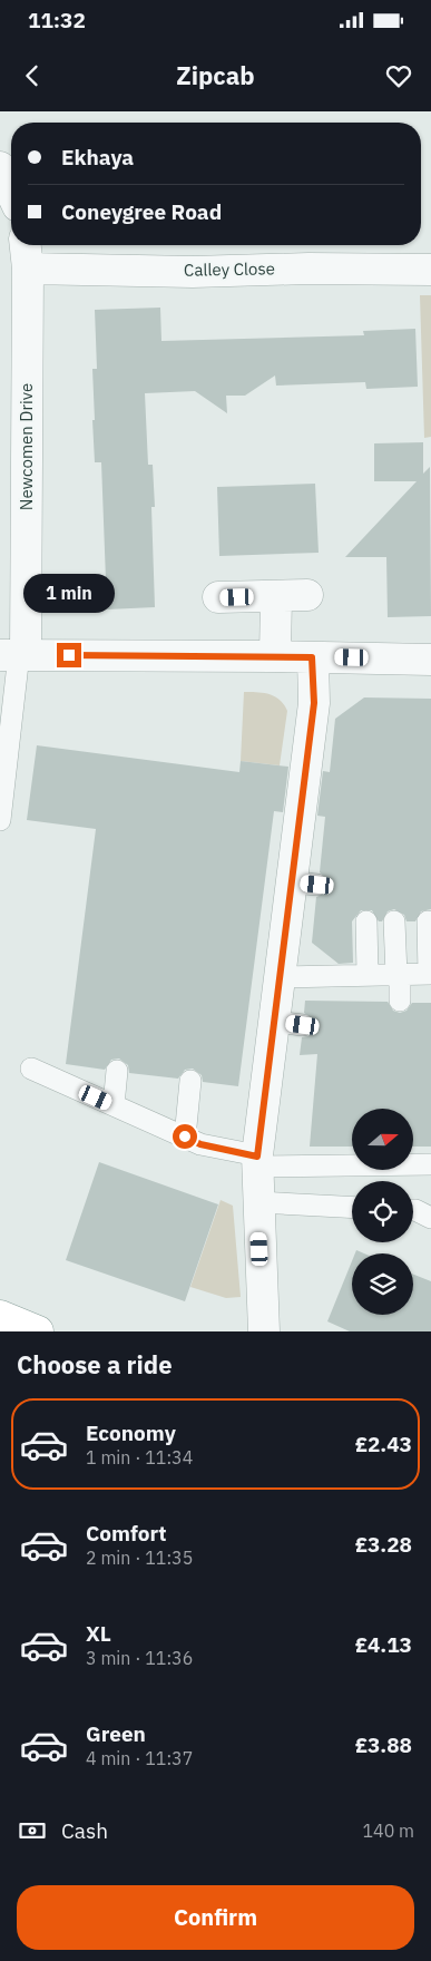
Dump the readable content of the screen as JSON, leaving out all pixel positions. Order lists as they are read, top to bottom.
{
  "streets": {
    "street": ["Calley Close", "Newcomen Drive"]
  },
  "crossings": [
    ["Calley Close", "Newcomen Drive"]
  ],
  "north": "right",
  "page": {
    "status": "11:32",
    "header": "Zipcab",
    "banner": ["Ekhaya", "Coneygree Road"],
    "bubble": "1 min",
    "heading": "Choose a ride",
    "list": [
      {
        "name": "Economy",
        "note": "1 min · 11:34",
        "value": "£2.43"
      },
      {
        "name": "Comfort",
        "note": "2 min · 11:35",
        "value": "£3.28"
      },
      {
        "name": "XL",
        "note": "3 min · 11:36",
        "value": "£4.13"
      },
      {
        "name": "Green",
        "note": "4 min · 11:37",
        "value": "£3.88"
      }
    ],
    "pay": ["Cash", "140 m"],
    "buttons": "Confirm"
  }
}
